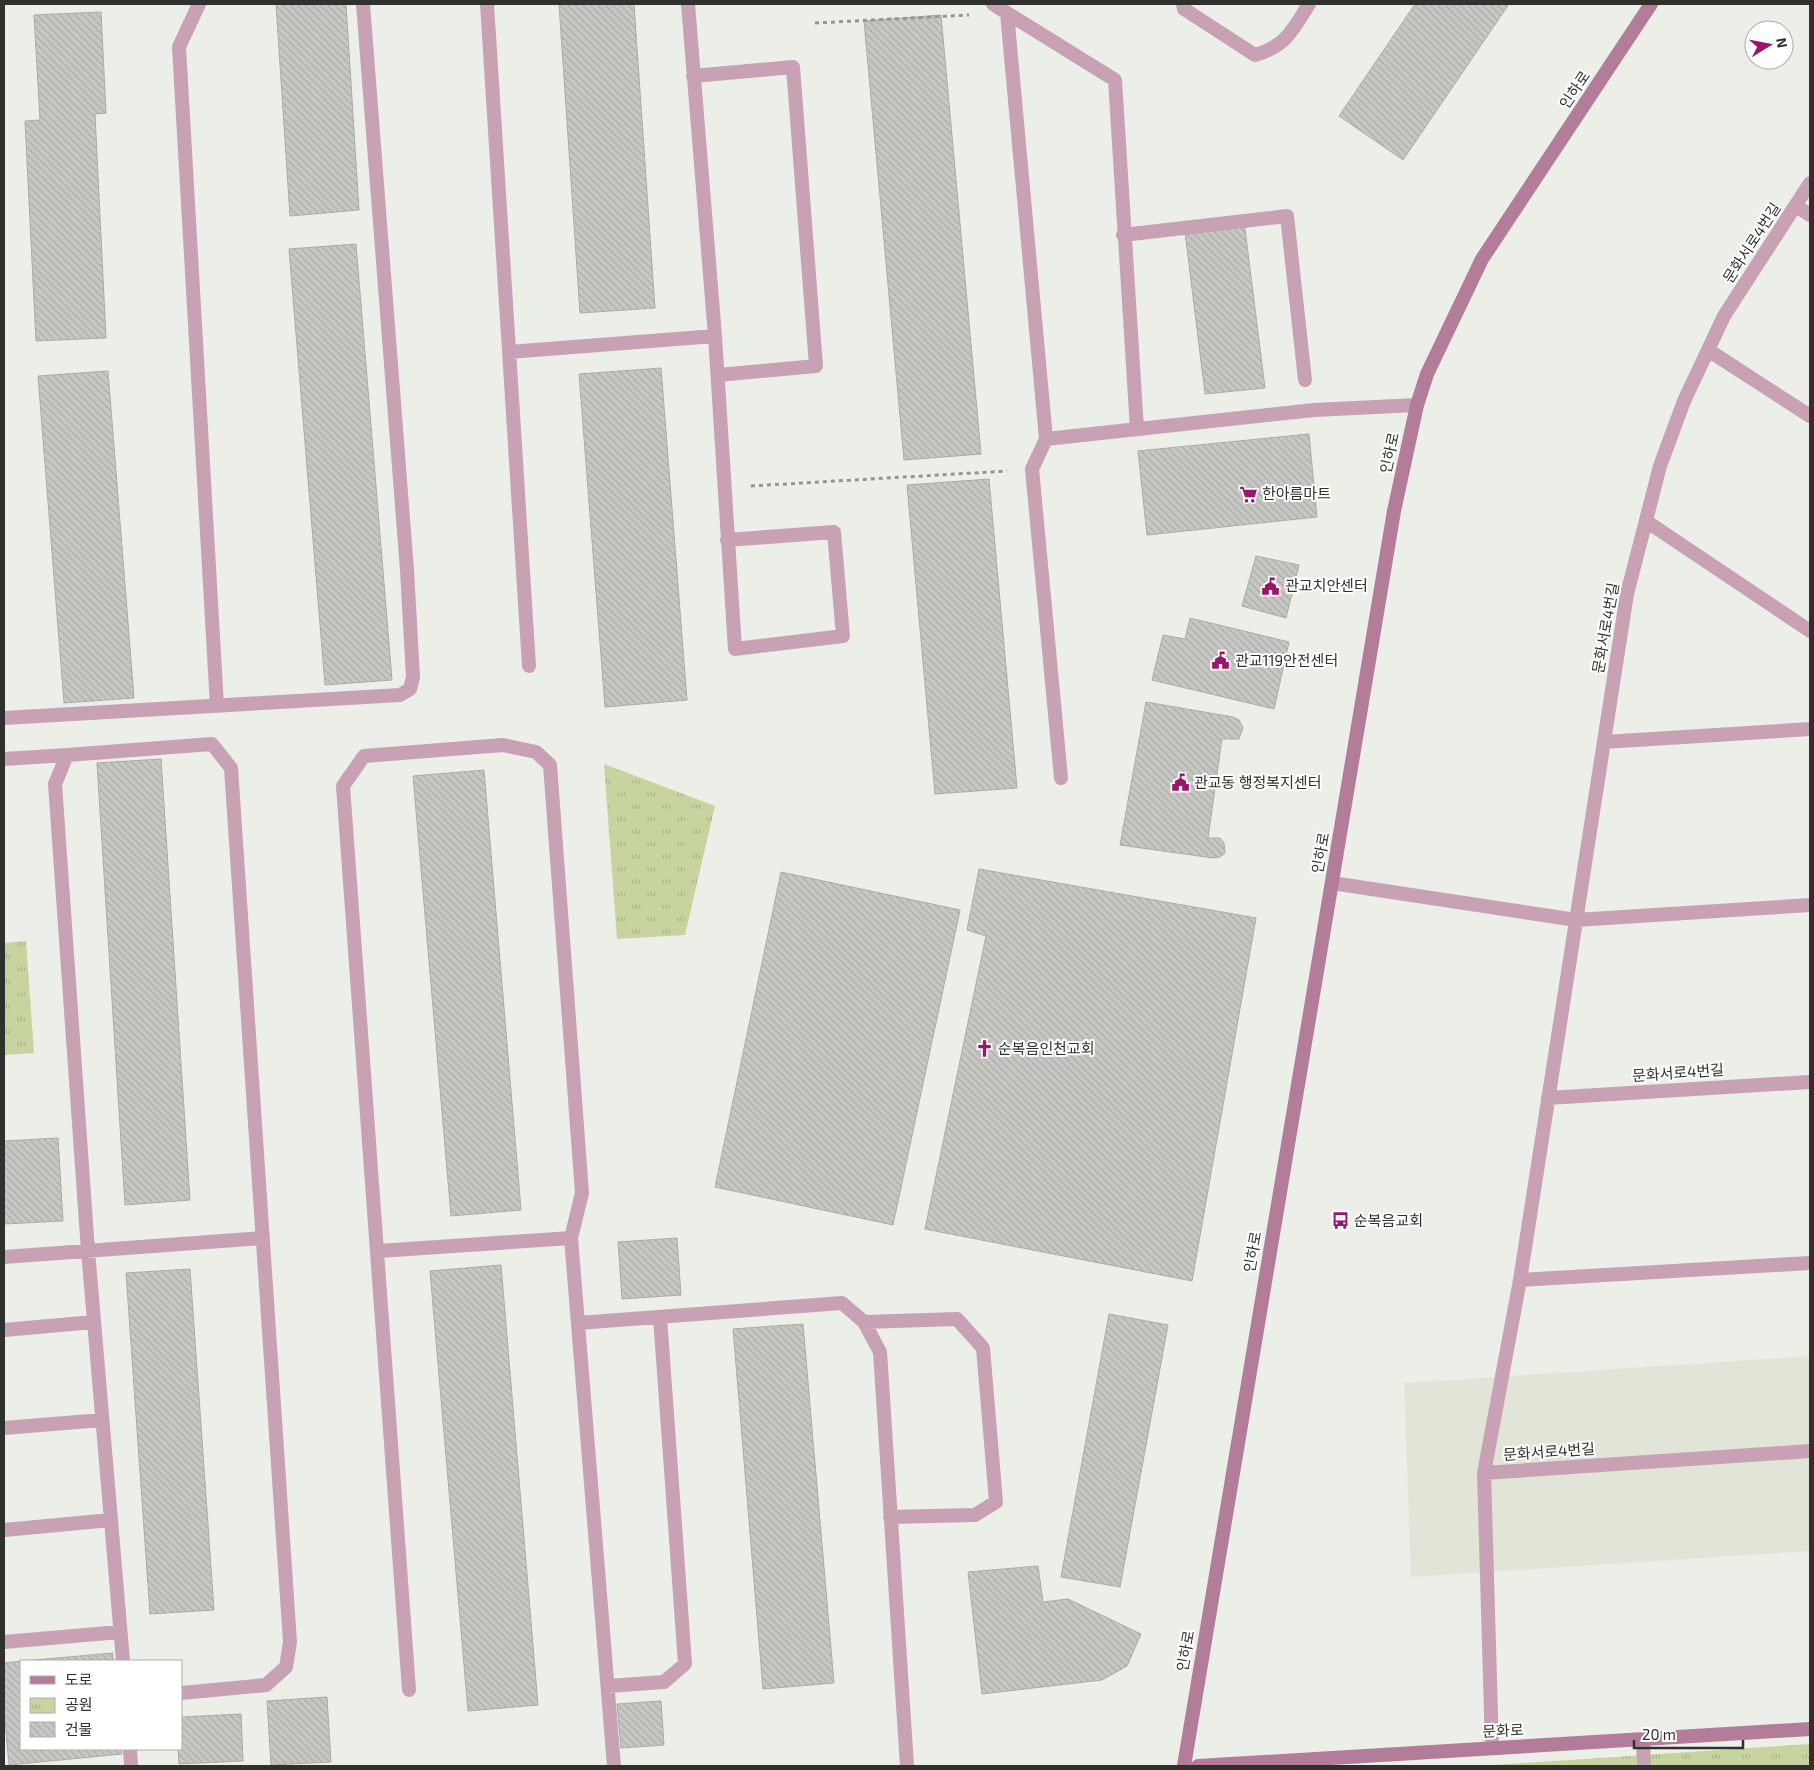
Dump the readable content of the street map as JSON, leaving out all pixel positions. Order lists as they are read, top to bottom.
{
  "streets": {
    "main road": ["인하로", "문화로"],
    "lane": ["문화서로4번길"]
  },
  "places": {
    "supermarket": ["한아름마트"],
    "public building": ["관교치안센터", "관교119안전센터", "관교동 행정복지센터"],
    "church": ["순복음인천교회"],
    "bus stop": ["순복음교회"]
  },
  "legend": ["도로", "공원", "건물"],
  "scale_bar": "20 m",
  "north": "right"
}
